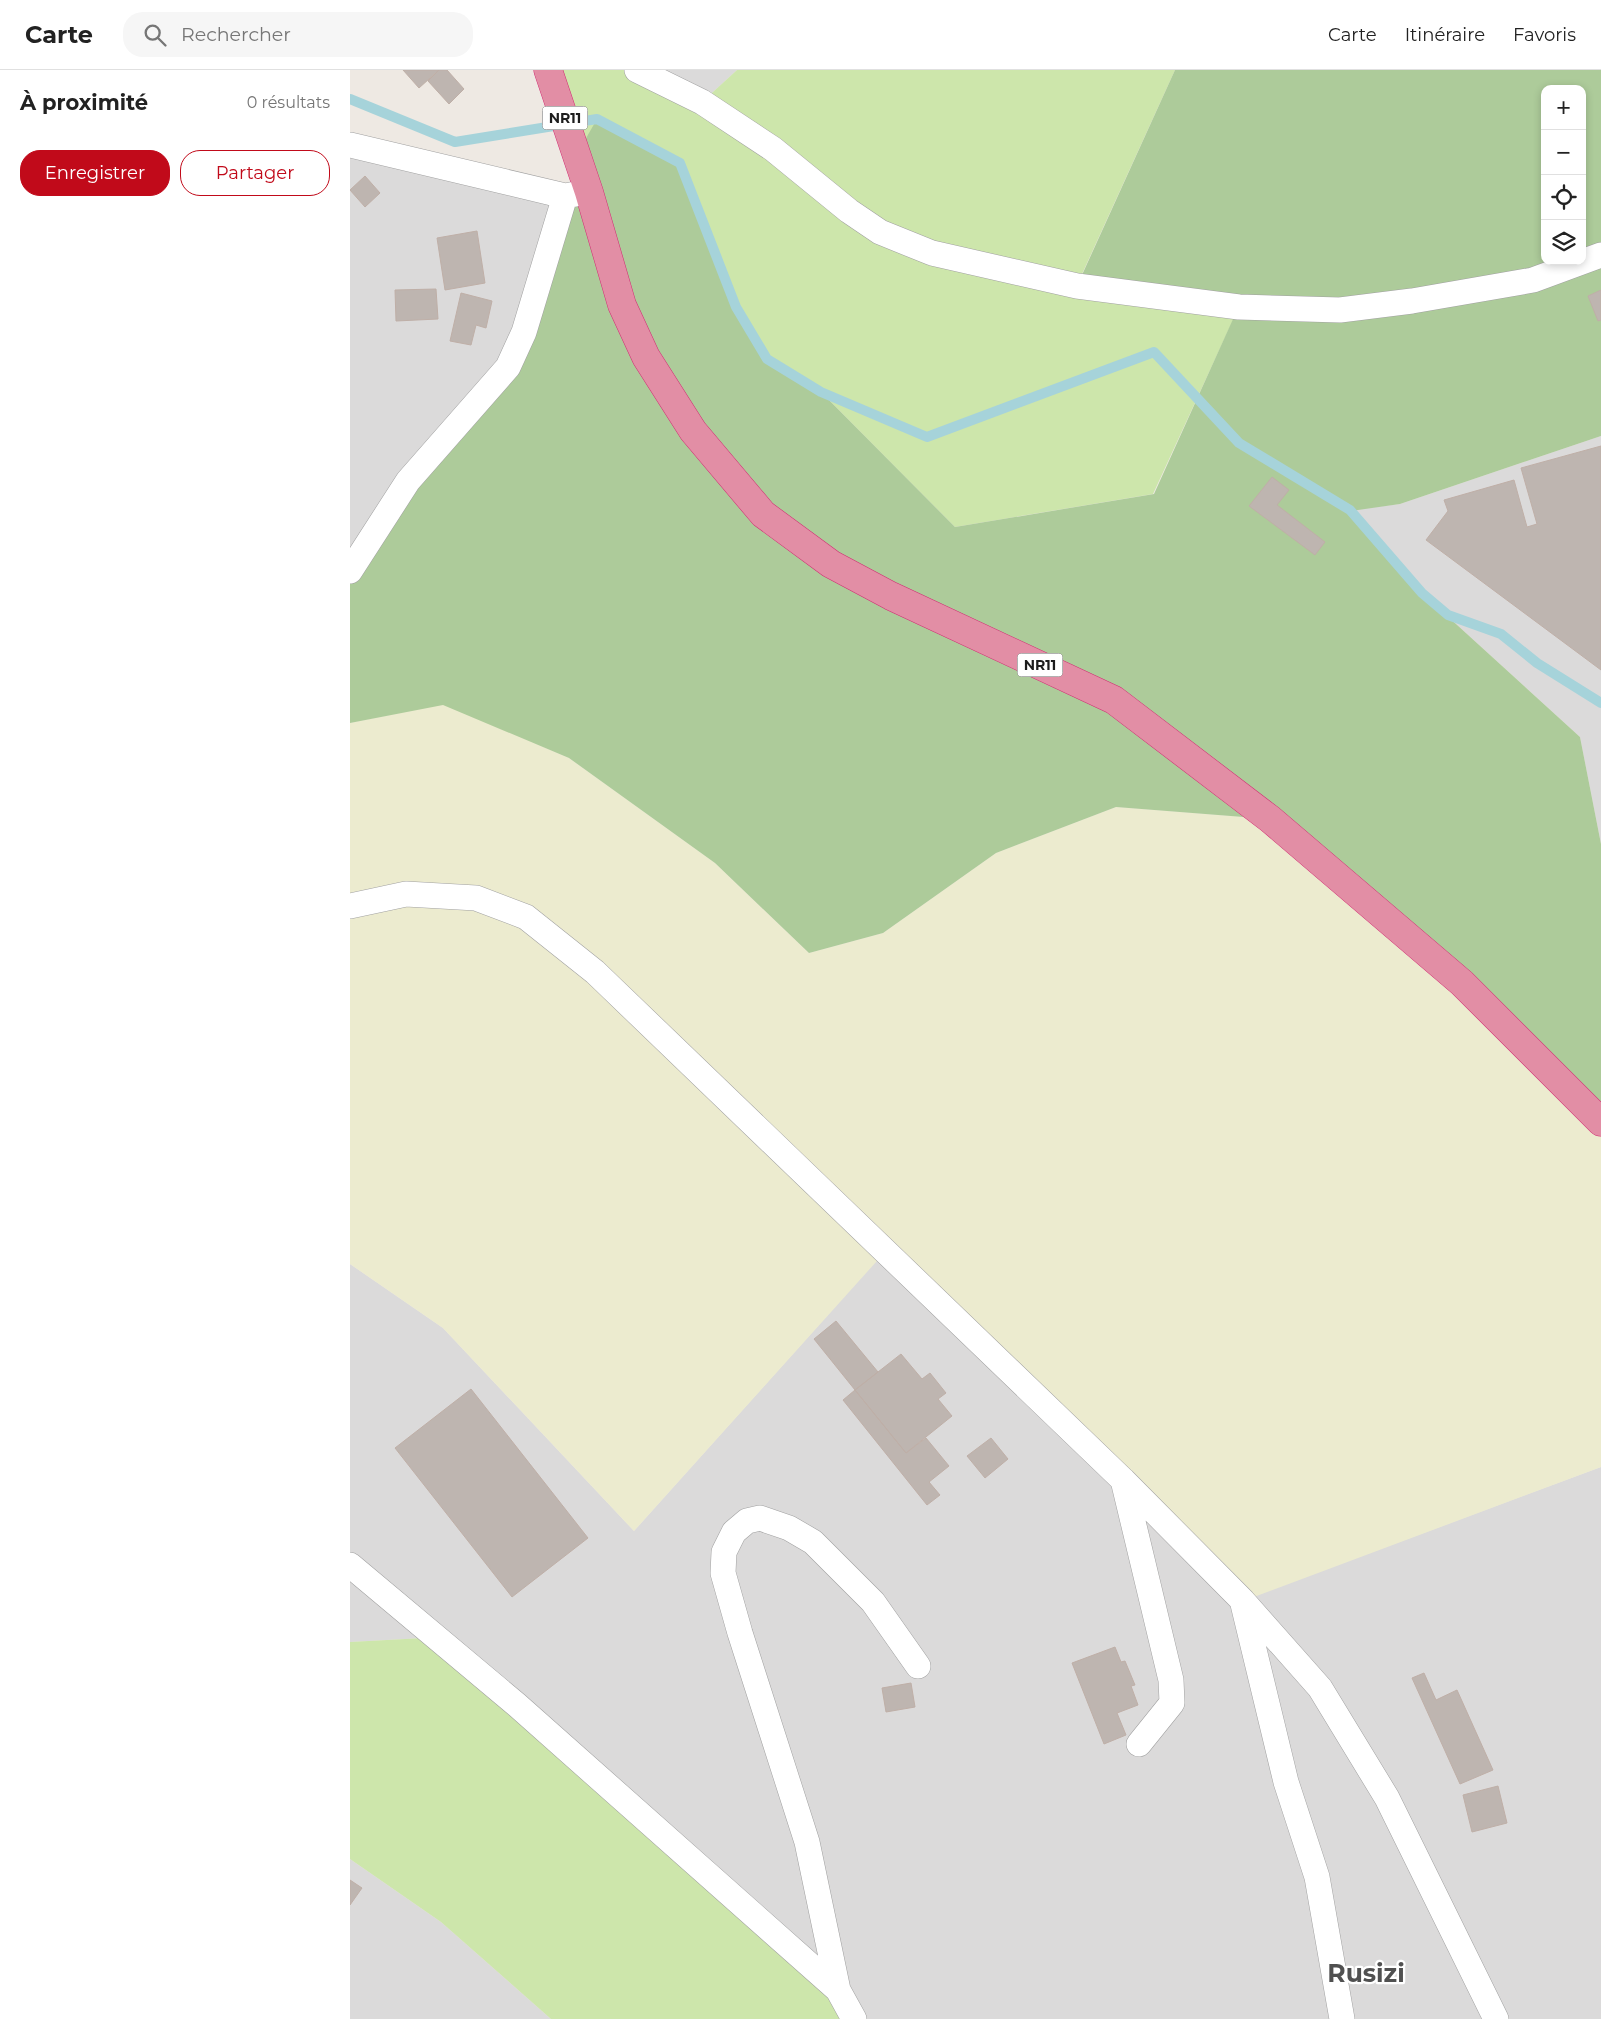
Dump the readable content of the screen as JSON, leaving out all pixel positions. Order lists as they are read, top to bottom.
{
  "streets": {
    "highway": ["NR11"]
  },
  "districts": ["Rusizi"],
  "page": {
    "header": "Carte",
    "search": "Rechercher",
    "nav": ["Carte", "Itinéraire", "Favoris"],
    "heading": ["À proximité", "0 résultats"],
    "map_buttons": ["+", "−"],
    "buttons": ["Enregistrer", "Partager"]
  }
}
